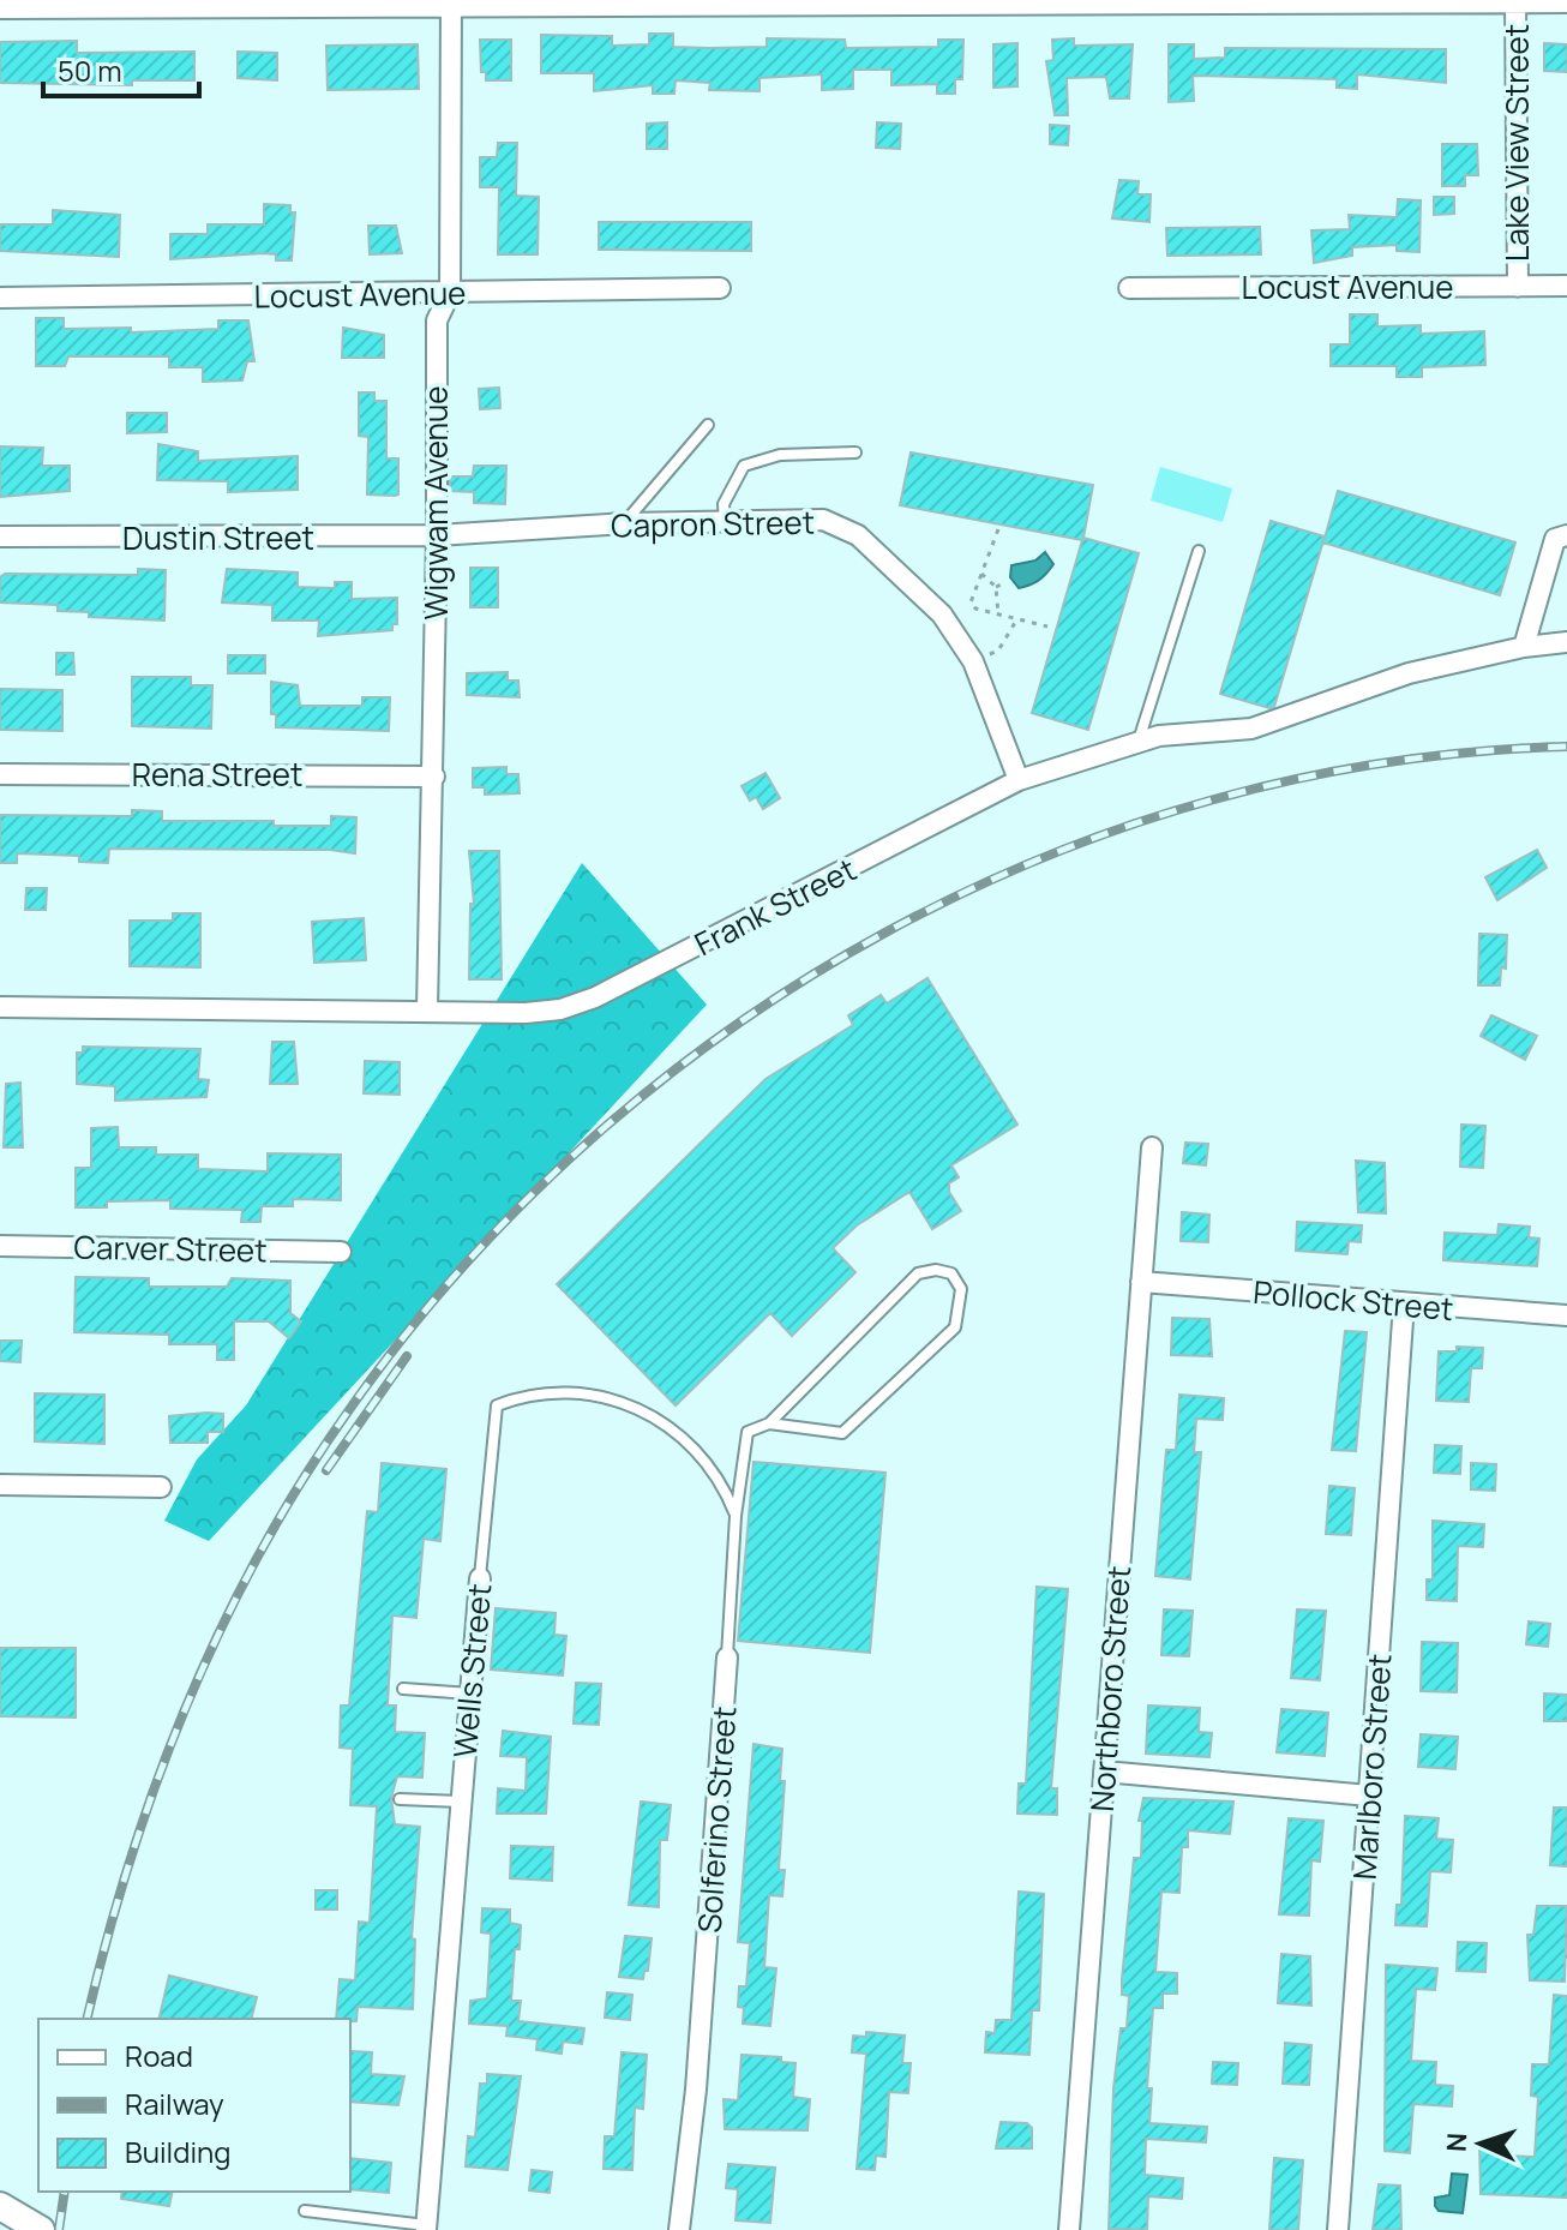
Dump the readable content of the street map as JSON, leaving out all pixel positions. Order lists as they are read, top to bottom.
{
  "streets": {
    "street": [
      "Lake View Street",
      "Locust Avenue",
      "Wigwam Avenue",
      "Capron Street",
      "Dustin Street",
      "Rena Street",
      "Frank Street",
      "Carver Street",
      "Pollock Street",
      "Wells Street",
      "Northboro Street",
      "Marlboro Street",
      "Solferino Street"
    ]
  },
  "crossings": [
    ["Lake View Street", "Locust Avenue"],
    ["Locust Avenue", "Wigwam Avenue"],
    ["Wigwam Avenue", "Capron Street"],
    ["Wigwam Avenue", "Dustin Street"],
    ["Wigwam Avenue", "Rena Street"],
    ["Wigwam Avenue", "Frank Street"],
    ["Capron Street", "Dustin Street"],
    ["Capron Street", "Frank Street"],
    ["Pollock Street", "Northboro Street"],
    ["Pollock Street", "Marlboro Street"],
    ["Wells Street", "Solferino Street"]
  ],
  "legend": ["Road", "Railway", "Building"],
  "scale_bar": "50 m",
  "north": "left"
}
